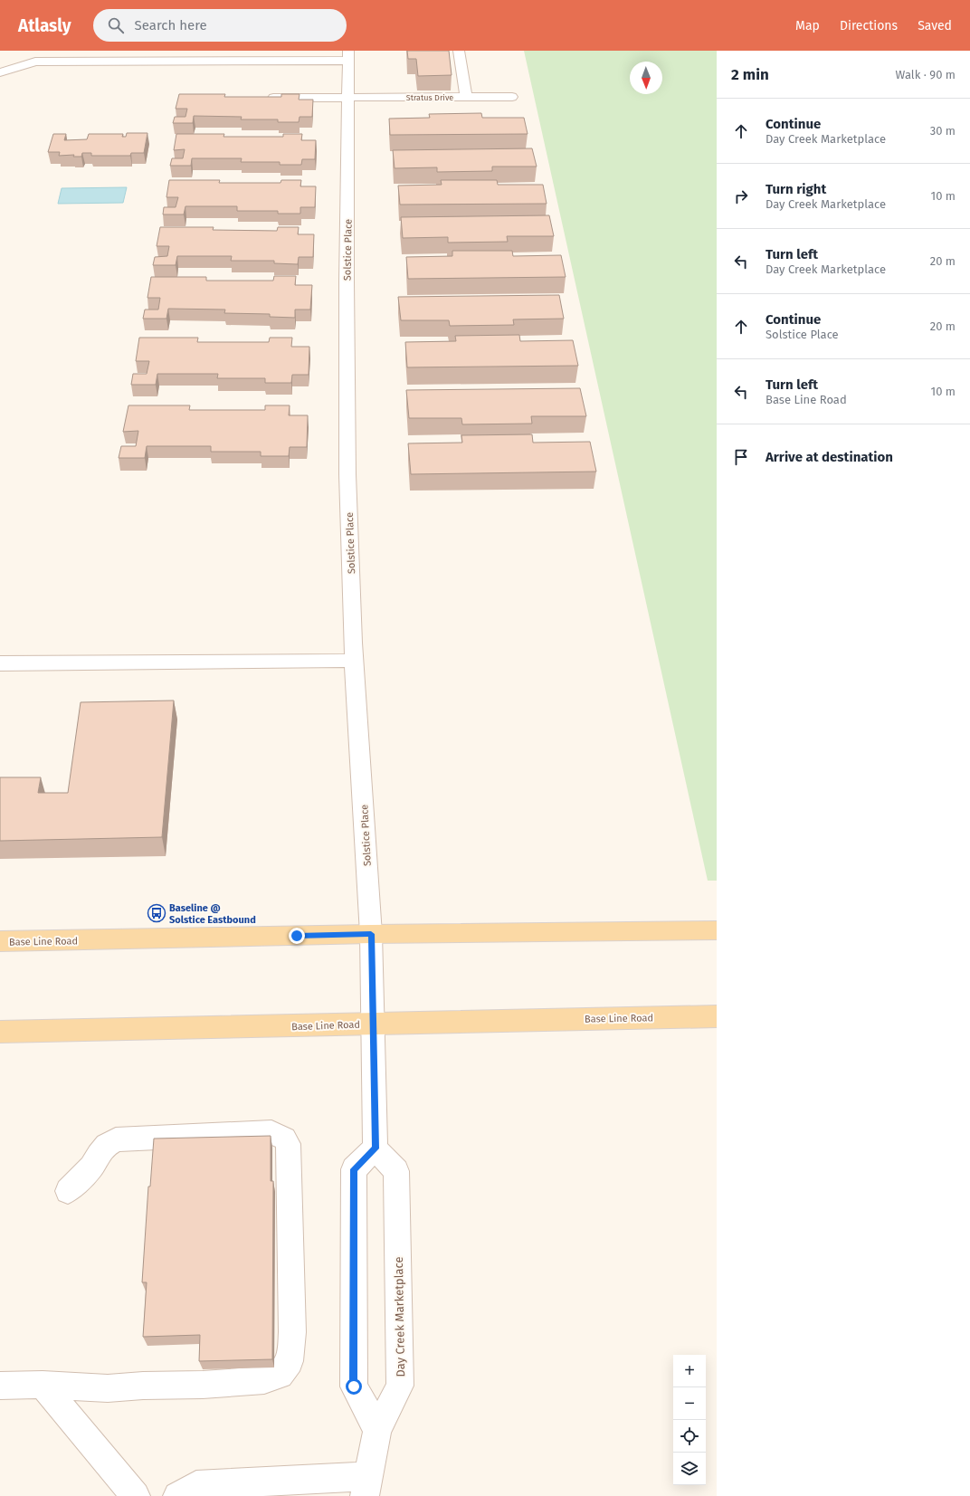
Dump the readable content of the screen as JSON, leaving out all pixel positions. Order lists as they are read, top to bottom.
{
  "streets": {
    "main road": ["Base Line Road"],
    "street": ["Stratus Drive", "Solstice Place", "Day Creek Marketplace"]
  },
  "crossings": [
    ["Stratus Drive", "Solstice Place"],
    ["Solstice Place", "Base Line Road"]
  ],
  "places": {
    "bus stop": ["Baseline @ Solstice Eastbound"]
  },
  "north": "bottom",
  "page": {
    "header": "Atlasly",
    "search": "Search here",
    "nav": ["Map", "Directions", "Saved"],
    "heading": ["2 min", "Walk · 90 m"],
    "list": [
      ["Continue", "Day Creek Marketplace", "30 m"],
      ["Turn right", "Day Creek Marketplace", "10 m"],
      ["Turn left", "Day Creek Marketplace", "20 m"],
      ["Continue", "Solstice Place", "20 m"],
      ["Turn left", "Base Line Road", "10 m"],
      "Arrive at destination"
    ],
    "map_buttons": ["+", "−"]
  }
}
